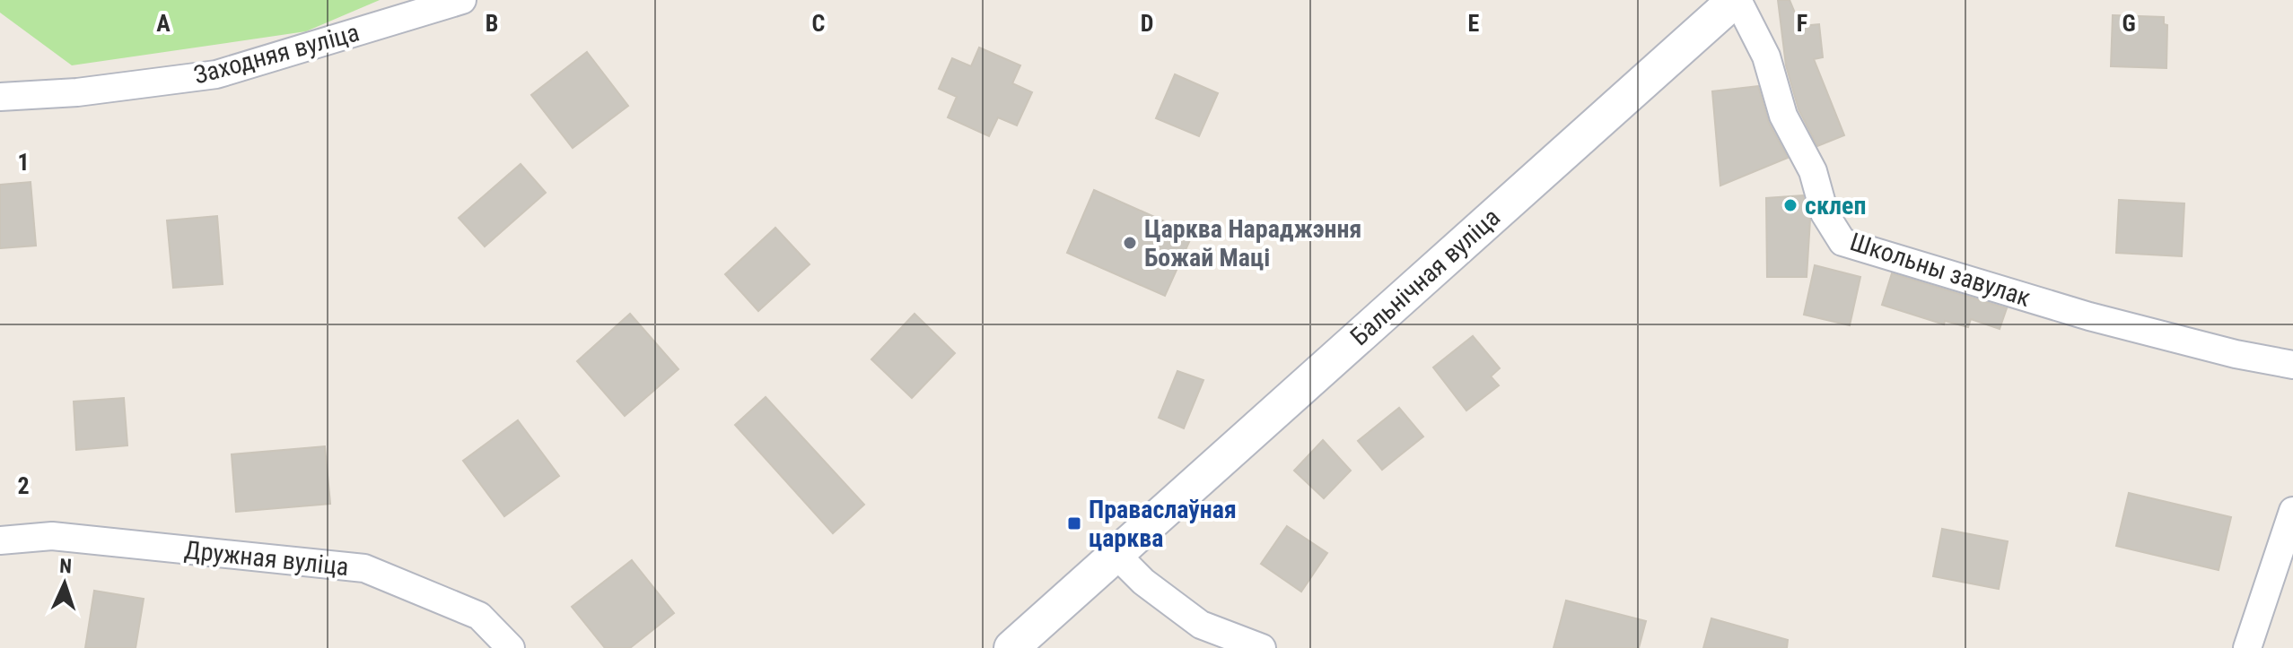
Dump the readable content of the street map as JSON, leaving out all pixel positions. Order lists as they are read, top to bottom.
{
  "streets": {
    "street": [
      "Заходняя вуліца",
      "Школьны завулак",
      "Бальнічная вуліца",
      "Дружная вуліца"
    ]
  },
  "crossings": [
    ["Школьны завулак", "Бальнічная вуліца"]
  ],
  "places": {
    "other": ["склеп", "Царква Нараджэння Божай Маці"],
    "transit": ["Праваслаўная царква"]
  },
  "north": "top",
  "grid": {
    "columns": [
      "A",
      "B",
      "C",
      "D",
      "E",
      "F",
      "G"
    ],
    "rows": ["1", "2"]
  }
}
